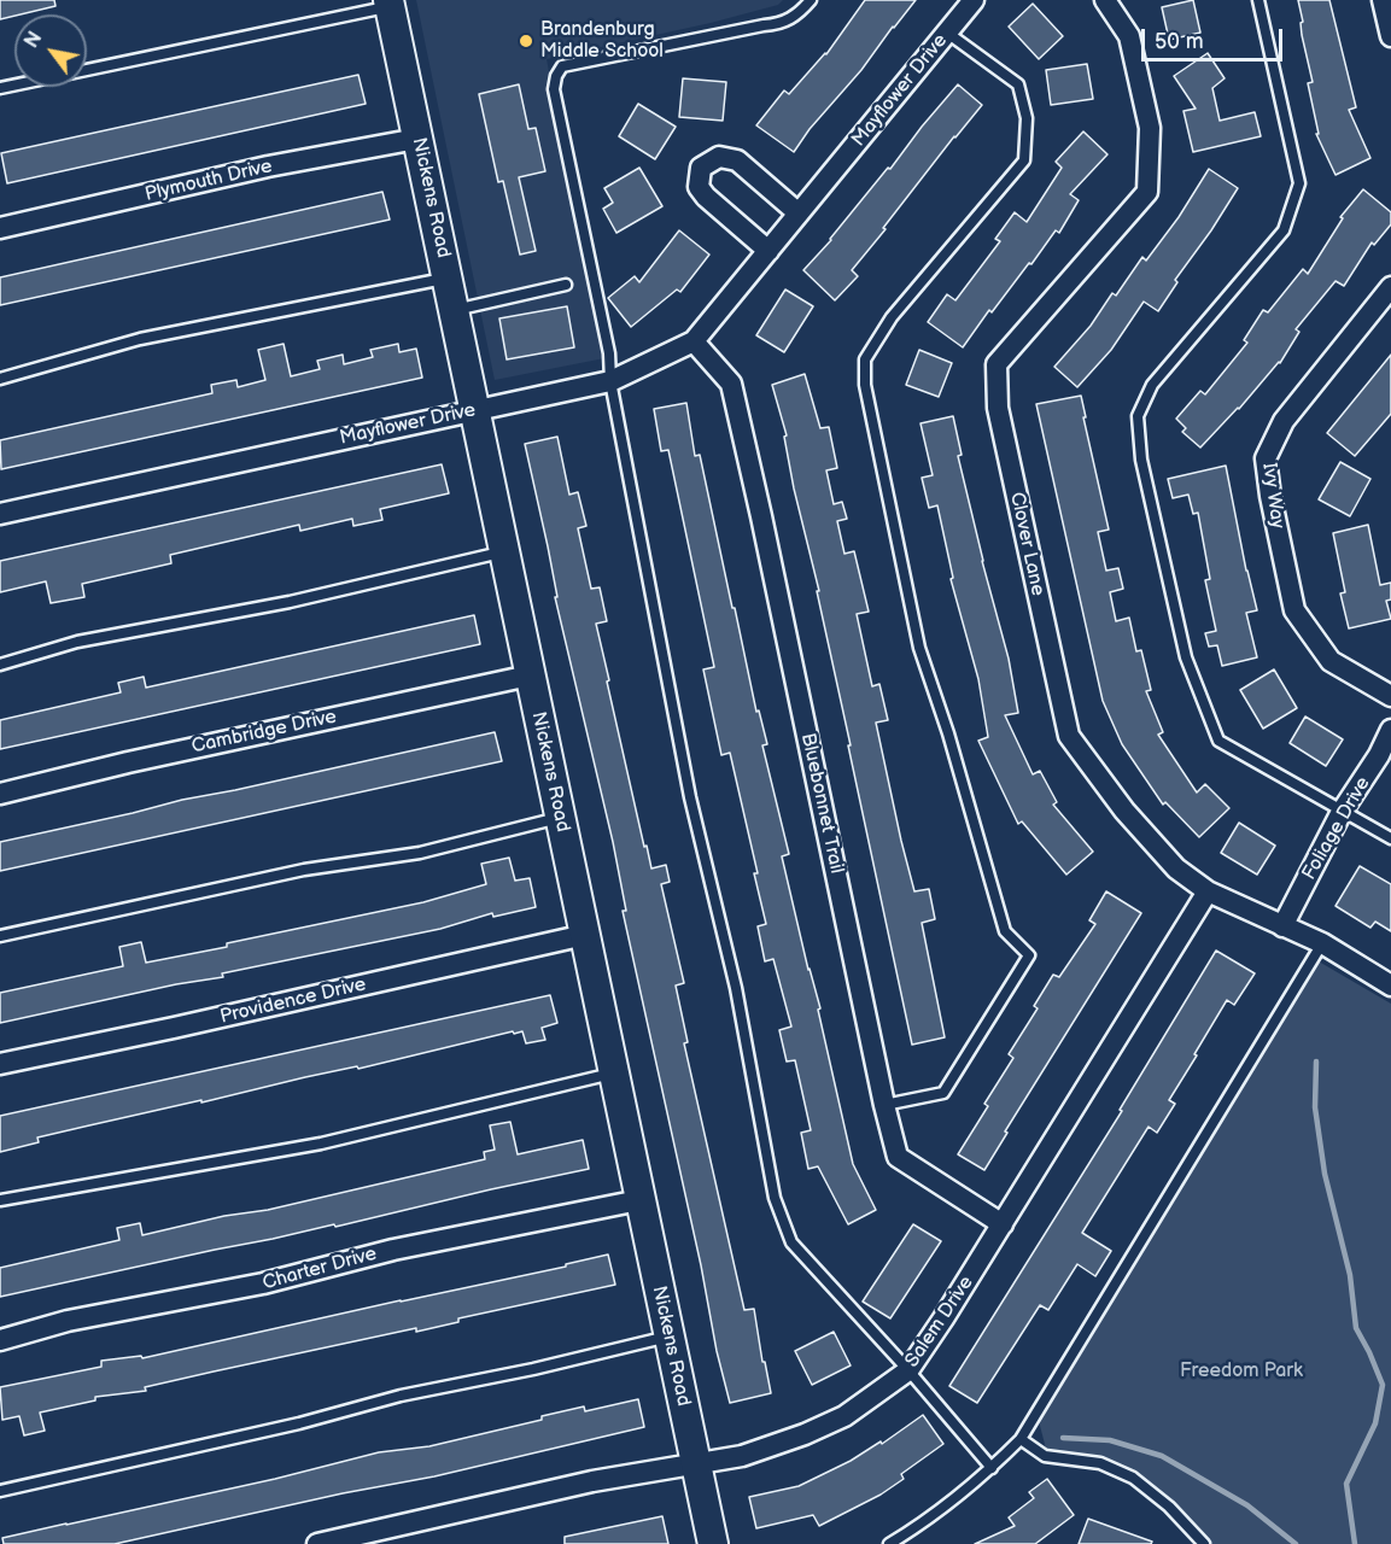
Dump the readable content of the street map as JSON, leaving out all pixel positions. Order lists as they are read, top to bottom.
{
  "streets": {
    "street": [
      "Mayflower Drive",
      "Plymouth Drive",
      "Nickens Road",
      "Ivy Way",
      "Clover Lane",
      "Cambridge Drive",
      "Bluebonnet Trail",
      "Foliage Drive",
      "Providence Drive",
      "Charter Drive",
      "Salem Drive"
    ]
  },
  "crossings": [
    ["Mayflower Drive", "Nickens Road"],
    ["Mayflower Drive", "Bluebonnet Trail"],
    ["Plymouth Drive", "Nickens Road"],
    ["Nickens Road", "Cambridge Drive"],
    ["Nickens Road", "Providence Drive"],
    ["Nickens Road", "Charter Drive"],
    ["Nickens Road", "Salem Drive"],
    ["Clover Lane", "Foliage Drive"],
    ["Clover Lane", "Salem Drive"],
    ["Bluebonnet Trail", "Salem Drive"]
  ],
  "parks": ["Freedom Park"],
  "places": ["Brandenburg Middle School"],
  "scale_bar": "50 m",
  "north": "top left"
}
